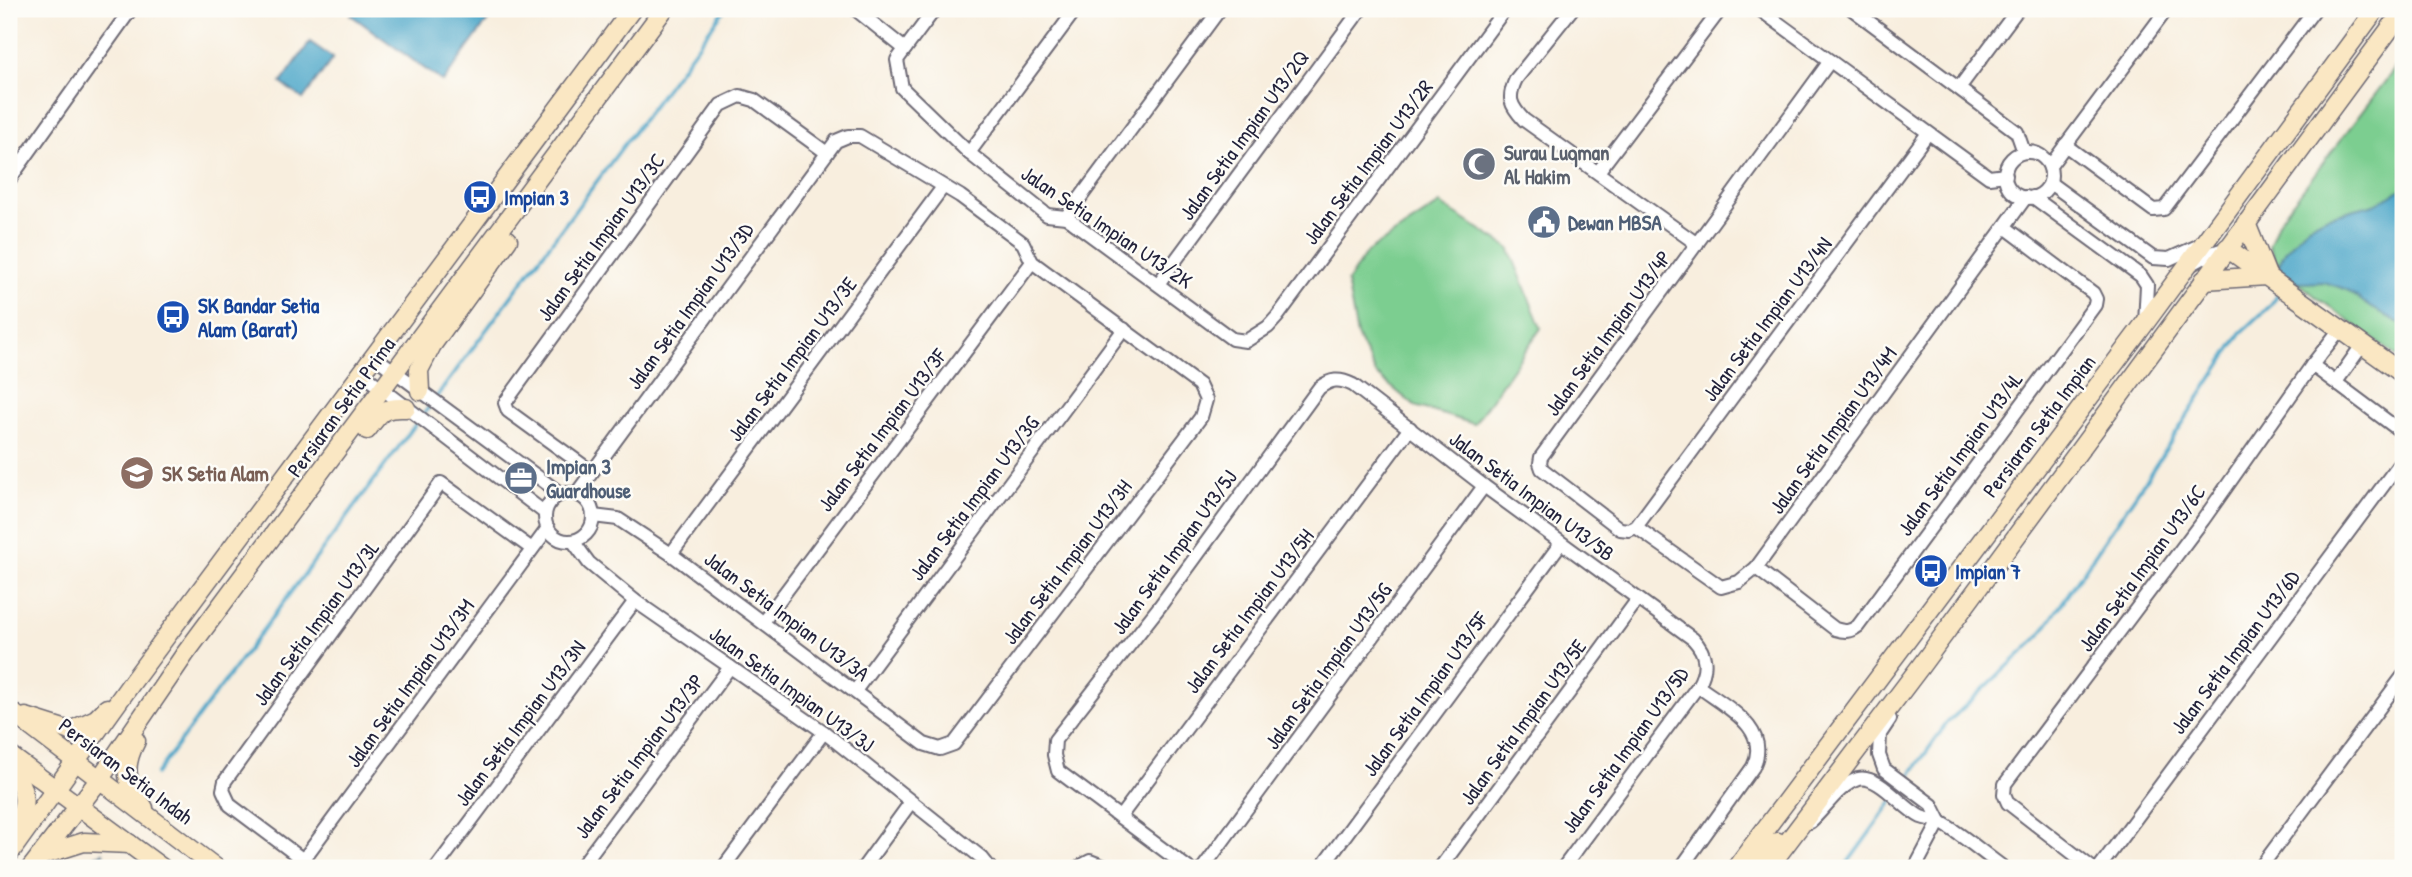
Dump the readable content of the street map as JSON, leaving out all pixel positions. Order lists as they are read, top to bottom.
{
  "streets": {
    "street": [
      "Jalan Setia Impian U13/2Q",
      "Jalan Setia Impian U13/2R",
      "Jalan Setia Impian U13/2K",
      "Jalan Setia Impian U13/3C",
      "Jalan Setia Impian U13/3D",
      "Jalan Setia Impian U13/4N",
      "Jalan Setia Impian U13/4P",
      "Jalan Setia Impian U13/3E",
      "Persiaran Setia Prima",
      "Persiaran Setia Impian",
      "Jalan Setia Impian U13/3F",
      "Jalan Setia Impian U13/4M",
      "Jalan Setia Impian U13/4L",
      "Jalan Setia Impian U13/5B",
      "Jalan Setia Impian U13/3G",
      "Jalan Setia Impian U13/5J",
      "Jalan Setia Impian U13/3H",
      "Jalan Setia Impian U13/6C",
      "Jalan Setia Impian U13/5H",
      "Jalan Setia Impian U13/3A",
      "Jalan Setia Impian U13/3L",
      "Jalan Setia Impian U13/6D",
      "Jalan Setia Impian U13/5G",
      "Jalan Setia Impian U13/3M",
      "Jalan Setia Impian U13/3J",
      "Jalan Setia Impian U13/5F",
      "Jalan Setia Impian U13/5E",
      "Jalan Setia Impian U13/3N",
      "Jalan Setia Impian U13/5D",
      "Jalan Setia Impian U13/3P",
      "Persiaran Setia Indah"
    ]
  },
  "crossings": [
    ["Jalan Setia Impian U13/2Q", "Jalan Setia Impian U13/2K"],
    ["Jalan Setia Impian U13/2R", "Jalan Setia Impian U13/2K"],
    ["Jalan Setia Impian U13/3C", "Jalan Setia Impian U13/3D"],
    ["Jalan Setia Impian U13/3D", "Jalan Setia Impian U13/3E"],
    ["Jalan Setia Impian U13/3D", "Jalan Setia Impian U13/3A"],
    ["Jalan Setia Impian U13/3D", "Jalan Setia Impian U13/3M"],
    ["Jalan Setia Impian U13/3D", "Jalan Setia Impian U13/3J"],
    ["Jalan Setia Impian U13/4N", "Jalan Setia Impian U13/4P"],
    ["Jalan Setia Impian U13/4N", "Jalan Setia Impian U13/4M"],
    ["Jalan Setia Impian U13/4P", "Jalan Setia Impian U13/4M"],
    ["Jalan Setia Impian U13/3E", "Jalan Setia Impian U13/3A"],
    ["Persiaran Setia Prima", "Persiaran Setia Indah"],
    ["Jalan Setia Impian U13/3F", "Jalan Setia Impian U13/3A"],
    ["Jalan Setia Impian U13/4M", "Jalan Setia Impian U13/4L"],
    ["Jalan Setia Impian U13/5B", "Jalan Setia Impian U13/5J"],
    ["Jalan Setia Impian U13/5B", "Jalan Setia Impian U13/5H"],
    ["Jalan Setia Impian U13/5B", "Jalan Setia Impian U13/5G"],
    ["Jalan Setia Impian U13/5B", "Jalan Setia Impian U13/5F"],
    ["Jalan Setia Impian U13/5B", "Jalan Setia Impian U13/5E"],
    ["Jalan Setia Impian U13/5B", "Jalan Setia Impian U13/5D"],
    ["Jalan Setia Impian U13/3G", "Jalan Setia Impian U13/3H"],
    ["Jalan Setia Impian U13/3G", "Jalan Setia Impian U13/3A"],
    ["Jalan Setia Impian U13/5J", "Jalan Setia Impian U13/5H"],
    ["Jalan Setia Impian U13/3H", "Jalan Setia Impian U13/3A"],
    ["Jalan Setia Impian U13/3A", "Jalan Setia Impian U13/3M"],
    ["Jalan Setia Impian U13/3A", "Jalan Setia Impian U13/3J"],
    ["Jalan Setia Impian U13/3L", "Jalan Setia Impian U13/3M"],
    ["Jalan Setia Impian U13/3M", "Jalan Setia Impian U13/3J"],
    ["Jalan Setia Impian U13/3J", "Jalan Setia Impian U13/3N"],
    ["Jalan Setia Impian U13/3J", "Jalan Setia Impian U13/3P"]
  ],
  "places": {
    "mosque": ["Surau Luqman Al Hakim"],
    "bus stop": ["Impian 3", "SK Bandar Setia Alam (Barat)", "Impian 7"],
    "public building": ["Dewan MBSA"],
    "school or university": ["SK Setia Alam"],
    "office": ["Impian 3 Guardhouse"]
  }
}
